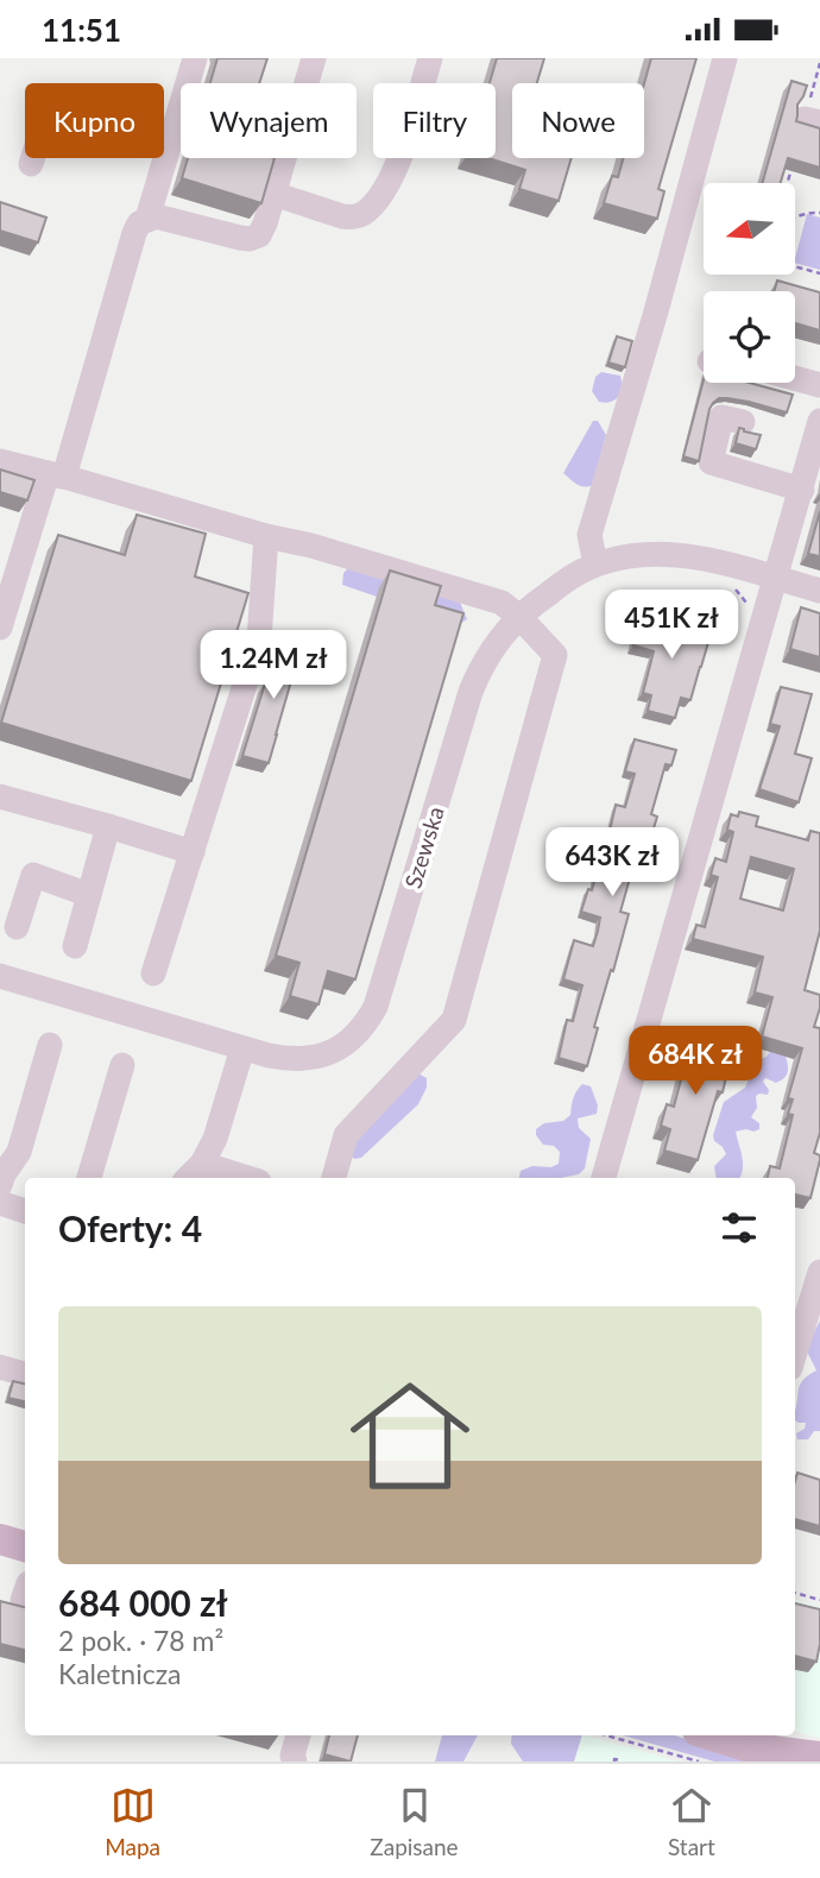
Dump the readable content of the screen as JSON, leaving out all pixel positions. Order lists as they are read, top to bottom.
{
  "streets": {
    "street": ["Szewska"]
  },
  "north": "left",
  "page": {
    "status": "11:51",
    "chip": [
      "Kupno",
      "Wynajem",
      "Filtry",
      "Nowe"
    ],
    "price": [
      "451K zł",
      "1.24M zł",
      "643K zł",
      "684K zł"
    ],
    "heading": "Oferty: 4",
    "list": [
      {
        "name": "684 000 zł",
        "note": "2 pok. · 78 m² · Kaletnicza"
      }
    ],
    "tabs": ["Mapa", "Zapisane", "Start"]
  }
}
